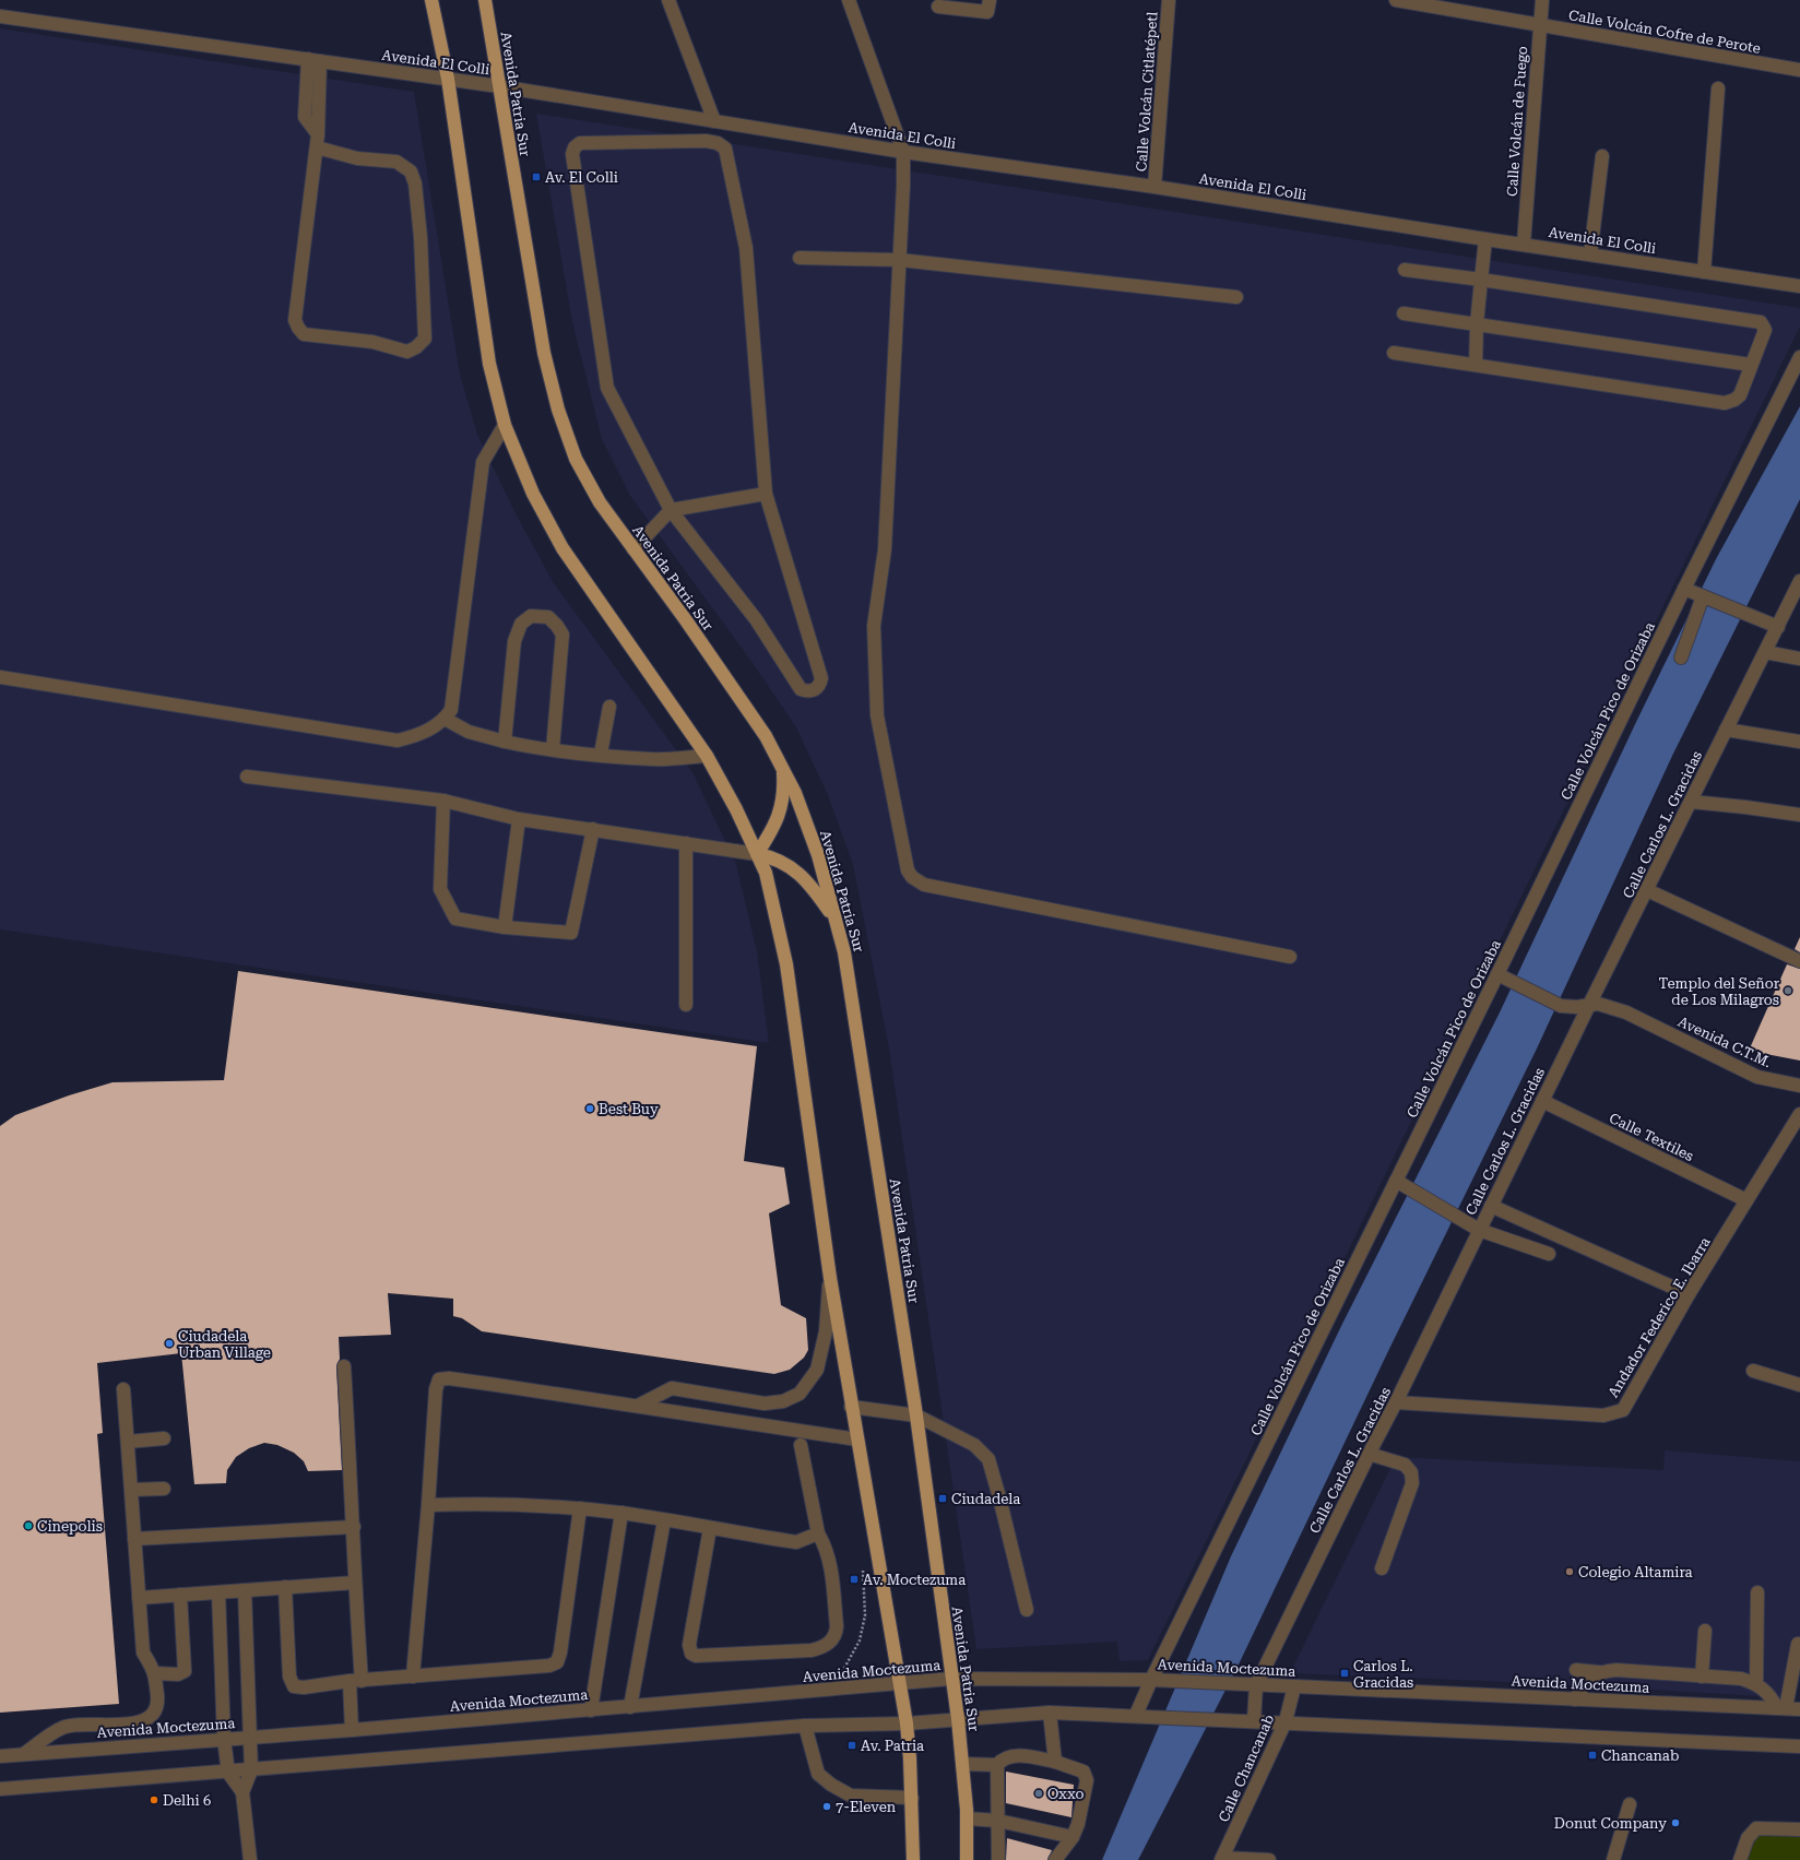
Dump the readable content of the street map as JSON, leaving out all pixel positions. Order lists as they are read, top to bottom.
{
  "streets": {
    "main road": ["Avenida Patria Sur"],
    "street": [
      "Calle Volcán Cofre de Perote",
      "Avenida El Colli",
      "Calle Volcán Citlatépetl",
      "Calle Volcán de Fuego",
      "Calle Volcán Pico de Orizaba",
      "Calle Carlos L. Gracidas",
      "Avenida C.T.M.",
      "Calle Textiles",
      "Andador Federico E. Ibarra",
      "Avenida Moctezuma",
      "Calle Chancanab"
    ]
  },
  "crossings": [
    ["Calle Volcán Cofre de Perote", "Calle Volcán de Fuego"],
    ["Avenida El Colli", "Calle Volcán Citlatépetl"],
    ["Avenida El Colli", "Avenida Patria Sur"],
    ["Avenida El Colli", "Calle Volcán de Fuego"],
    ["Avenida Patria Sur", "Avenida Moctezuma"],
    ["Calle Volcán Pico de Orizaba", "Avenida C.T.M."],
    ["Calle Volcán Pico de Orizaba", "Avenida Moctezuma"],
    ["Calle Carlos L. Gracidas", "Avenida C.T.M."],
    ["Calle Carlos L. Gracidas", "Calle Textiles"],
    ["Calle Carlos L. Gracidas", "Andador Federico E. Ibarra"],
    ["Calle Carlos L. Gracidas", "Avenida Moctezuma"],
    ["Calle Textiles", "Andador Federico E. Ibarra"],
    ["Avenida Moctezuma", "Calle Chancanab"]
  ],
  "places": {
    "transit": [
      "Av. El Colli",
      "Ciudadela",
      "Av. Moctezuma",
      "Carlos L. Gracidas",
      "Av. Patria",
      "Chancanab"
    ],
    "other": [
      "Templo del Señor de Los Milagros",
      "Best Buy",
      "Ciudadela Urban Village",
      "Cinepolis",
      "Colegio Altamira",
      "Oxxo",
      "Delhi 6",
      "7-Eleven",
      "Donut Company"
    ]
  }
}
